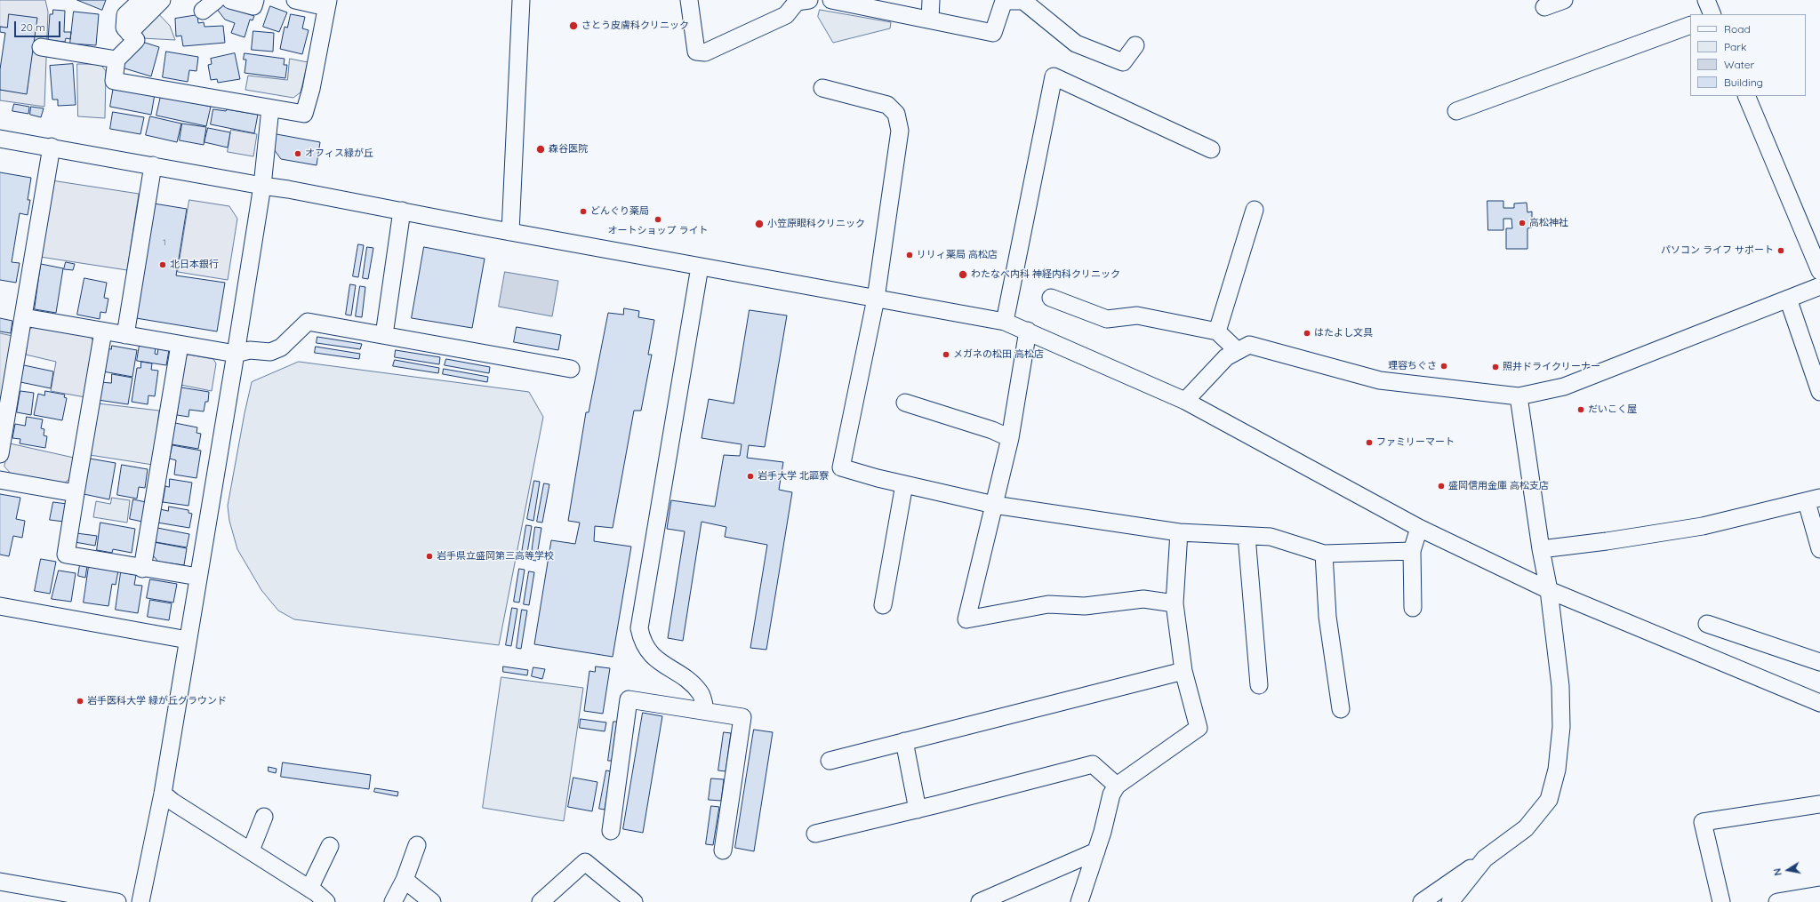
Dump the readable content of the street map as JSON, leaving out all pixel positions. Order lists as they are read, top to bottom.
{
  "places": [
    "さとう皮膚科クリニック",
    "森谷医院",
    "オフィス緑が丘",
    "どんぐり薬局",
    "オートショップ ライト",
    "高松神社",
    "小笠原眼科クリニック",
    "パソコン ライフ サポート",
    "リリィ薬局 高松店",
    "北日本銀行",
    "わたなべ内科 神経内科クリニック",
    "はたよし文具",
    "メガネの松田 高松店",
    "理容ちぐさ",
    "照井ドライクリーナー",
    "だいこく屋",
    "ファミリーマート",
    "岩手大学 北謳寮",
    "盛岡信用金庫 高松支店",
    "岩手県立盛岡第三高等学校",
    "岩手医科大学 緑が丘グラウンド"
  ],
  "house_numbers": ["1"],
  "legend": [
    "Road",
    "Park",
    "Water",
    "Building"
  ],
  "scale_bar": "20 m",
  "north": "left"
}
